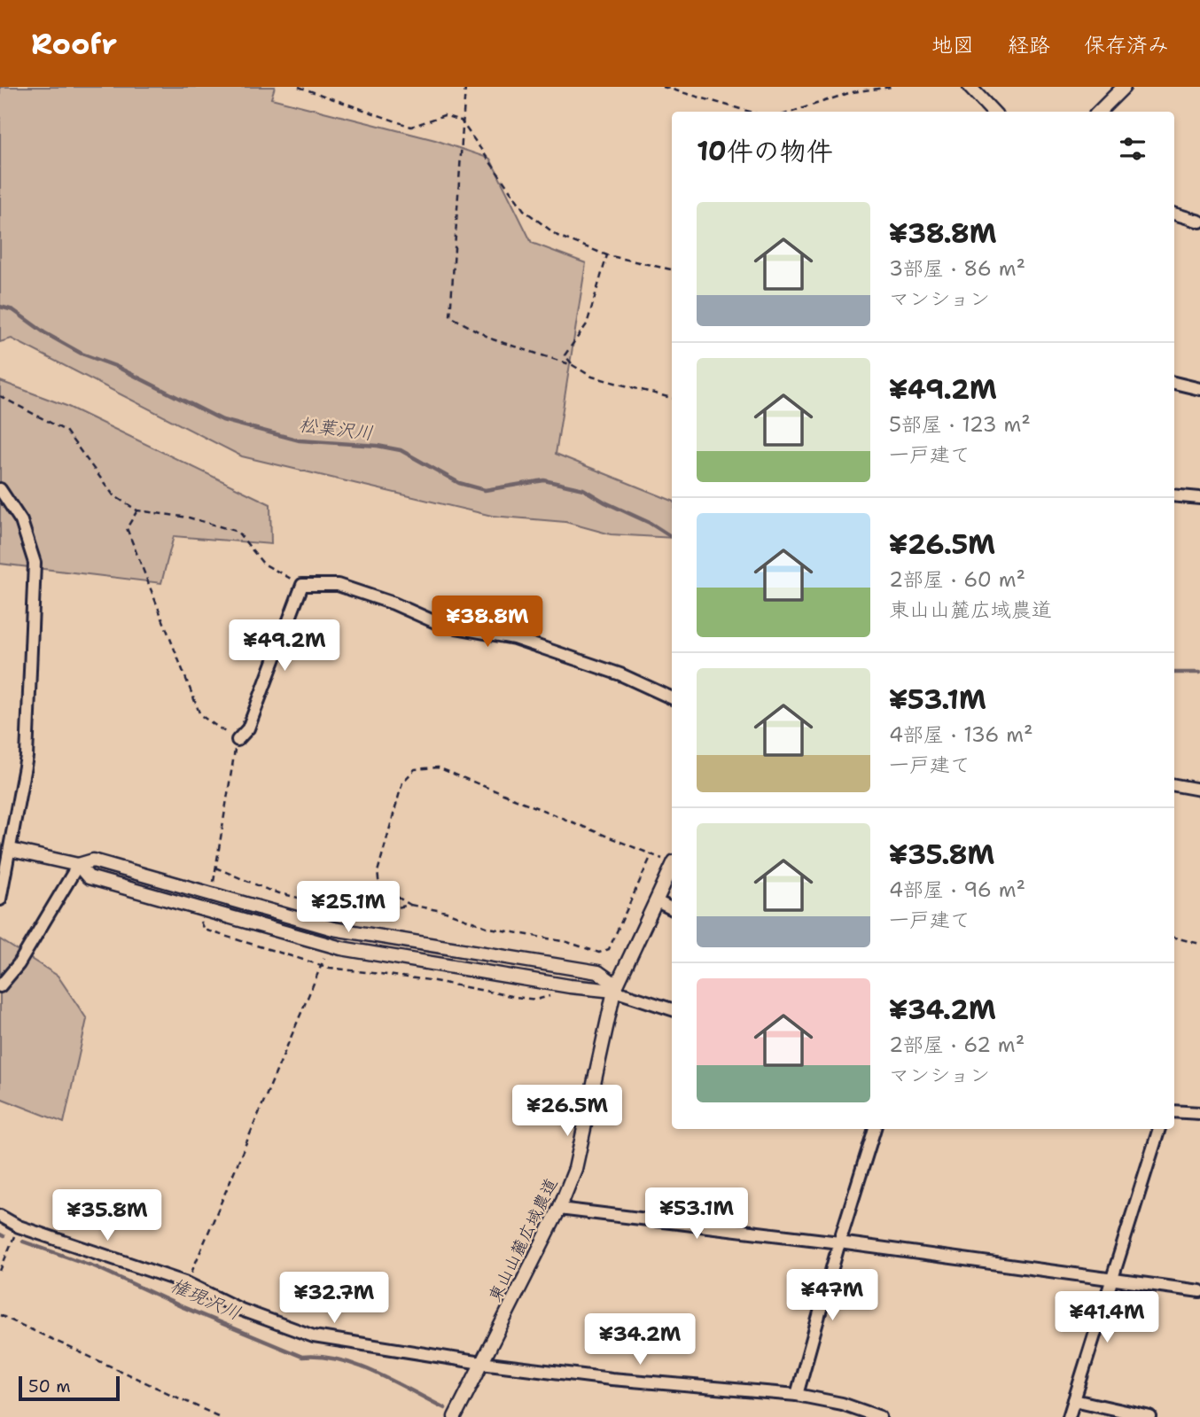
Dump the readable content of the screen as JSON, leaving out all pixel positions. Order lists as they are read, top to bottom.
{
  "streets": {
    "street": ["東山山麓広域農道"]
  },
  "water": ["松葉沢川", "権現沢川"],
  "scale_bar": "50 m",
  "page": {
    "header": "Roofr",
    "nav": ["地図", "経路", "保存済み"],
    "heading": "10件の物件",
    "list": [
      {
        "name": "¥38.8M",
        "note": "3部屋 · 86 m² · マンション"
      },
      {
        "name": "¥49.2M",
        "note": "5部屋 · 123 m² · 一戸建て"
      },
      {
        "name": "¥26.5M",
        "note": "2部屋 · 60 m² · 東山山麓広域農道"
      },
      {
        "name": "¥53.1M",
        "note": "4部屋 · 136 m² · 一戸建て"
      },
      {
        "name": "¥35.8M",
        "note": "4部屋 · 96 m² · 一戸建て"
      },
      {
        "name": "¥34.2M",
        "note": "2部屋 · 62 m² · マンション"
      }
    ],
    "price": [
      "¥38.8M",
      "¥49.2M",
      "¥25.1M",
      "¥26.5M",
      "¥53.1M",
      "¥35.8M",
      "¥47M",
      "¥32.7M",
      "¥41.4M",
      "¥34.2M"
    ],
    "scale": "50 m"
  }
}
